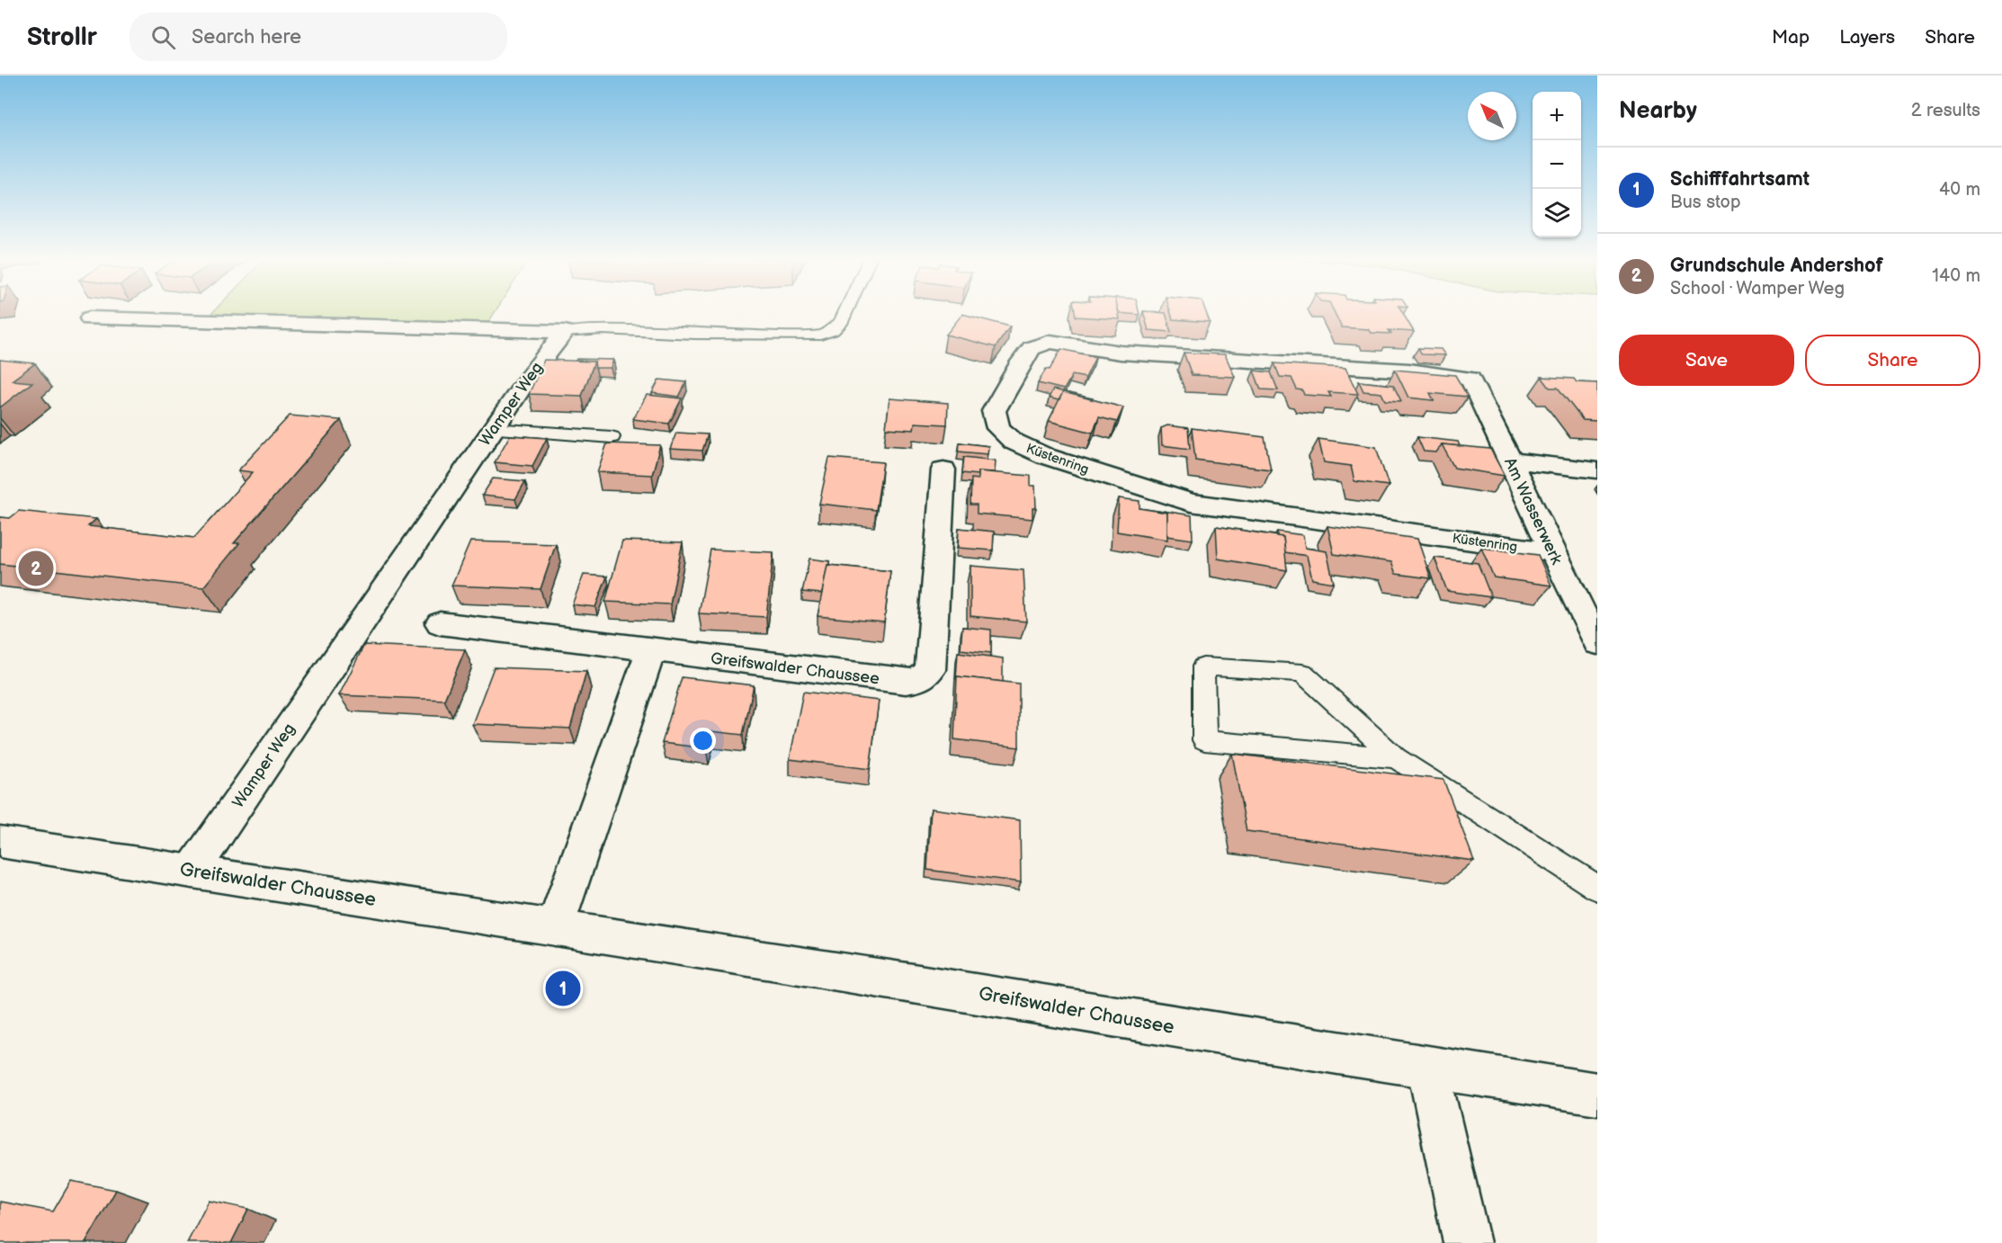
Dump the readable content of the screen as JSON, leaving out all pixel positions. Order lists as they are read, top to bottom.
{
  "streets": {
    "street": [
      "Wamper Weg",
      "Küstenring",
      "Am Wasserwerk",
      "Greifswalder Chaussee"
    ]
  },
  "crossings": [
    ["Wamper Weg", "Greifswalder Chaussee"],
    ["Küstenring", "Am Wasserwerk"]
  ],
  "north": "top left",
  "page": {
    "header": "Strollr",
    "search": "Search here",
    "nav": ["Map", "Layers", "Share"],
    "heading": ["Nearby", "2 results"],
    "map_buttons": ["+", "−"],
    "list": [
      {
        "mark": "1",
        "name": "Schifffahrtsamt",
        "note": "Bus stop",
        "value": "40 m"
      },
      {
        "mark": "2",
        "name": "Grundschule Andershof",
        "note": "School · Wamper Weg",
        "value": "140 m"
      }
    ],
    "buttons": ["Save", "Share"],
    "pins": ["2", "1"]
  }
}
